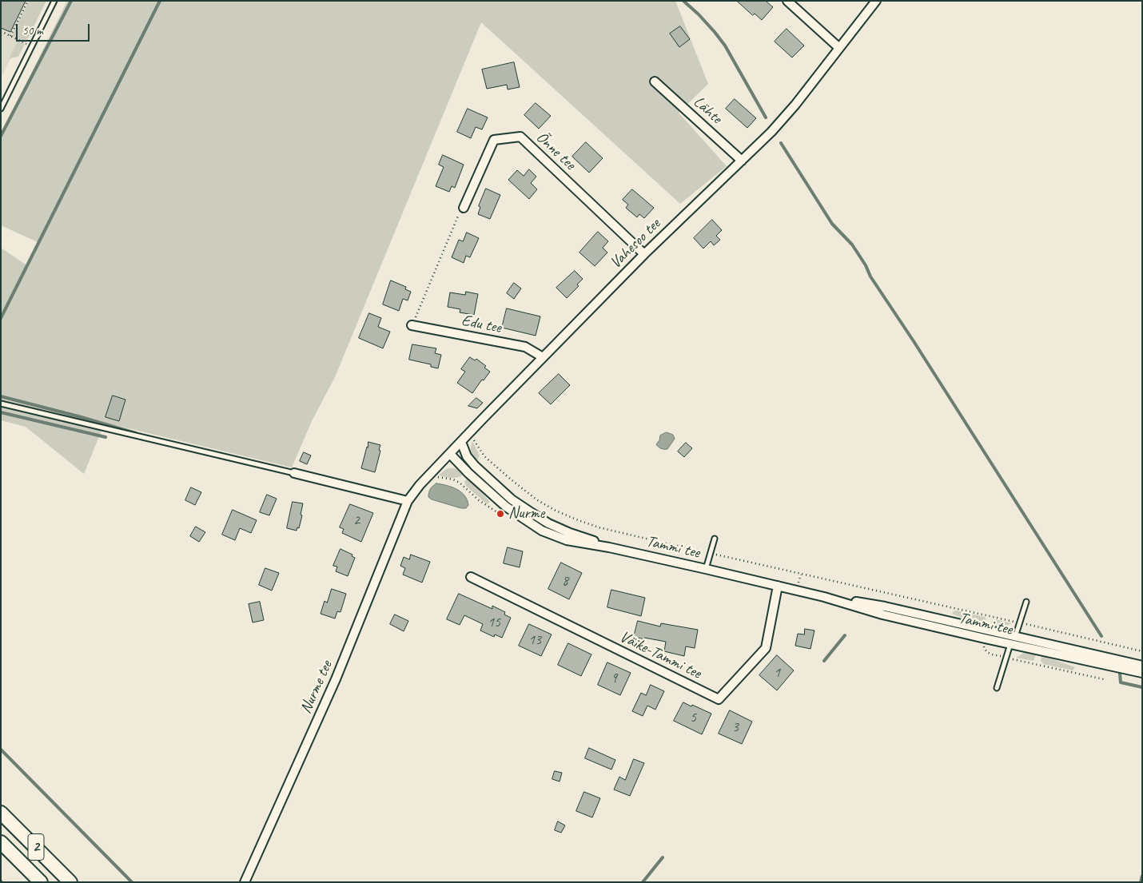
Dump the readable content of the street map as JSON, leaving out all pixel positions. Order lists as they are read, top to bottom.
{
  "streets": {
    "highway": ["2"],
    "street": [
      "Lähte",
      "Õnne tee",
      "Vahesoo tee",
      "Edu tee",
      "Tammi tee",
      "Väike-Tammi tee",
      "Nurme tee"
    ]
  },
  "crossings": [
    ["Lähte", "Vahesoo tee"],
    ["Õnne tee", "Vahesoo tee"],
    ["Vahesoo tee", "Edu tee"],
    ["Vahesoo tee", "Tammi tee"],
    ["Vahesoo tee", "Nurme tee"],
    ["Tammi tee", "Väike-Tammi tee"]
  ],
  "places": ["Nurme"],
  "house_numbers": [
    "2",
    "8",
    "15",
    "13",
    "1",
    "9",
    "5",
    "3"
  ],
  "scale_bar": "50 m"
}
